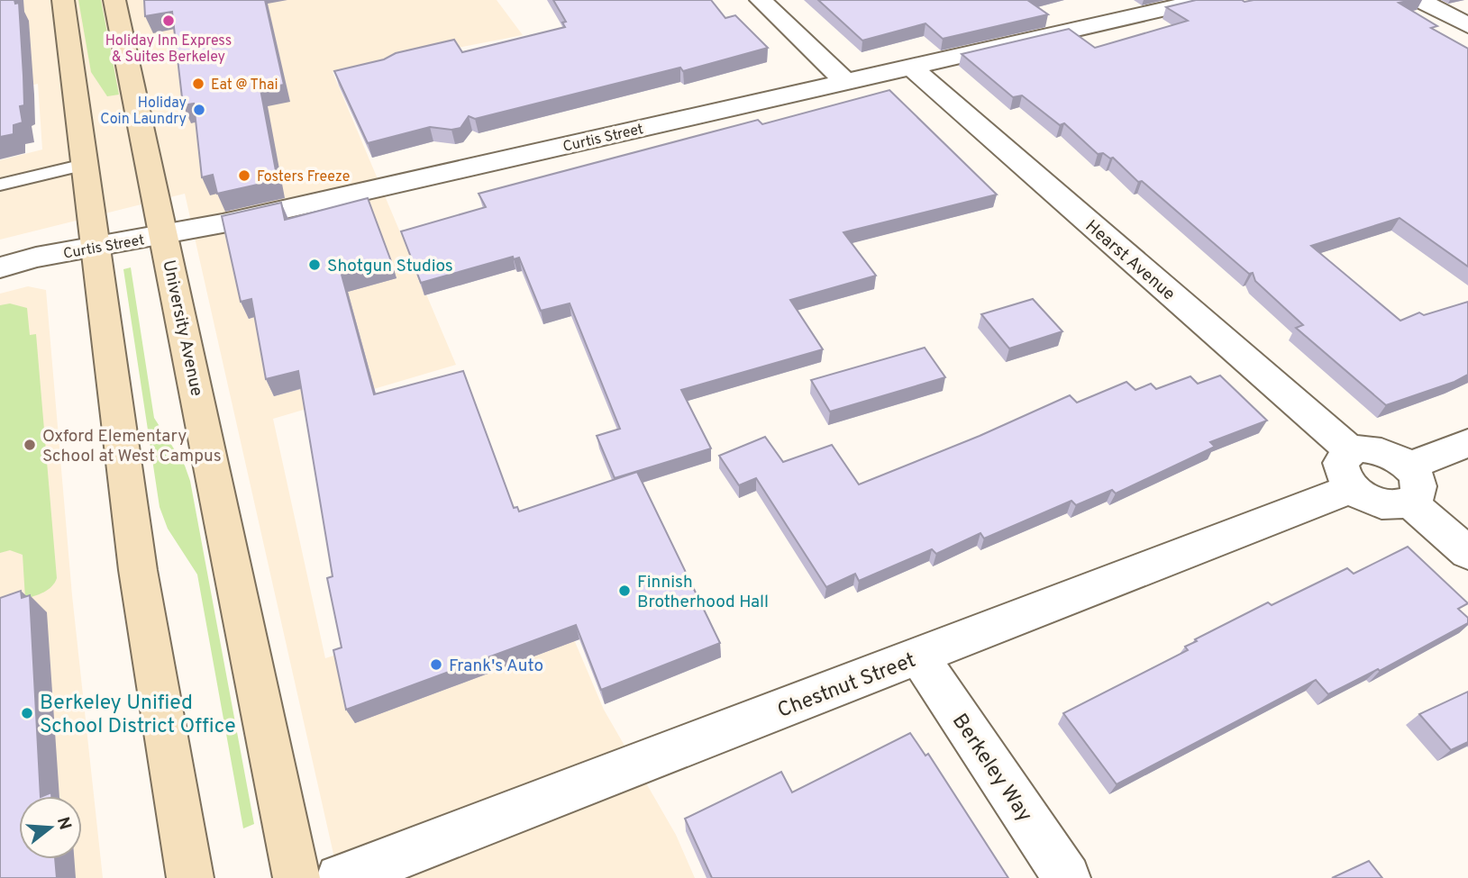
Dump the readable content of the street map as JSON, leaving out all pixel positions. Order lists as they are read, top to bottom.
{
  "streets": {
    "main road": ["University Avenue"],
    "street": [
      "Curtis Street",
      "Hearst Avenue",
      "Chestnut Street",
      "Berkeley Way"
    ]
  },
  "crossings": [
    ["Curtis Street", "Hearst Avenue"],
    ["Curtis Street", "University Avenue"],
    ["Hearst Avenue", "Chestnut Street"],
    ["Chestnut Street", "Berkeley Way"]
  ],
  "places": [
    "Holiday Inn Express & Suites Berkeley",
    "Eat @ Thai",
    "Holiday Coin Laundry",
    "Fosters Freeze",
    "Shotgun Studios",
    "Oxford Elementary School at West Campus",
    "Finnish Brotherhood Hall",
    "Frank's Auto",
    "Berkeley Unified School District Office"
  ],
  "north": "right"
}
